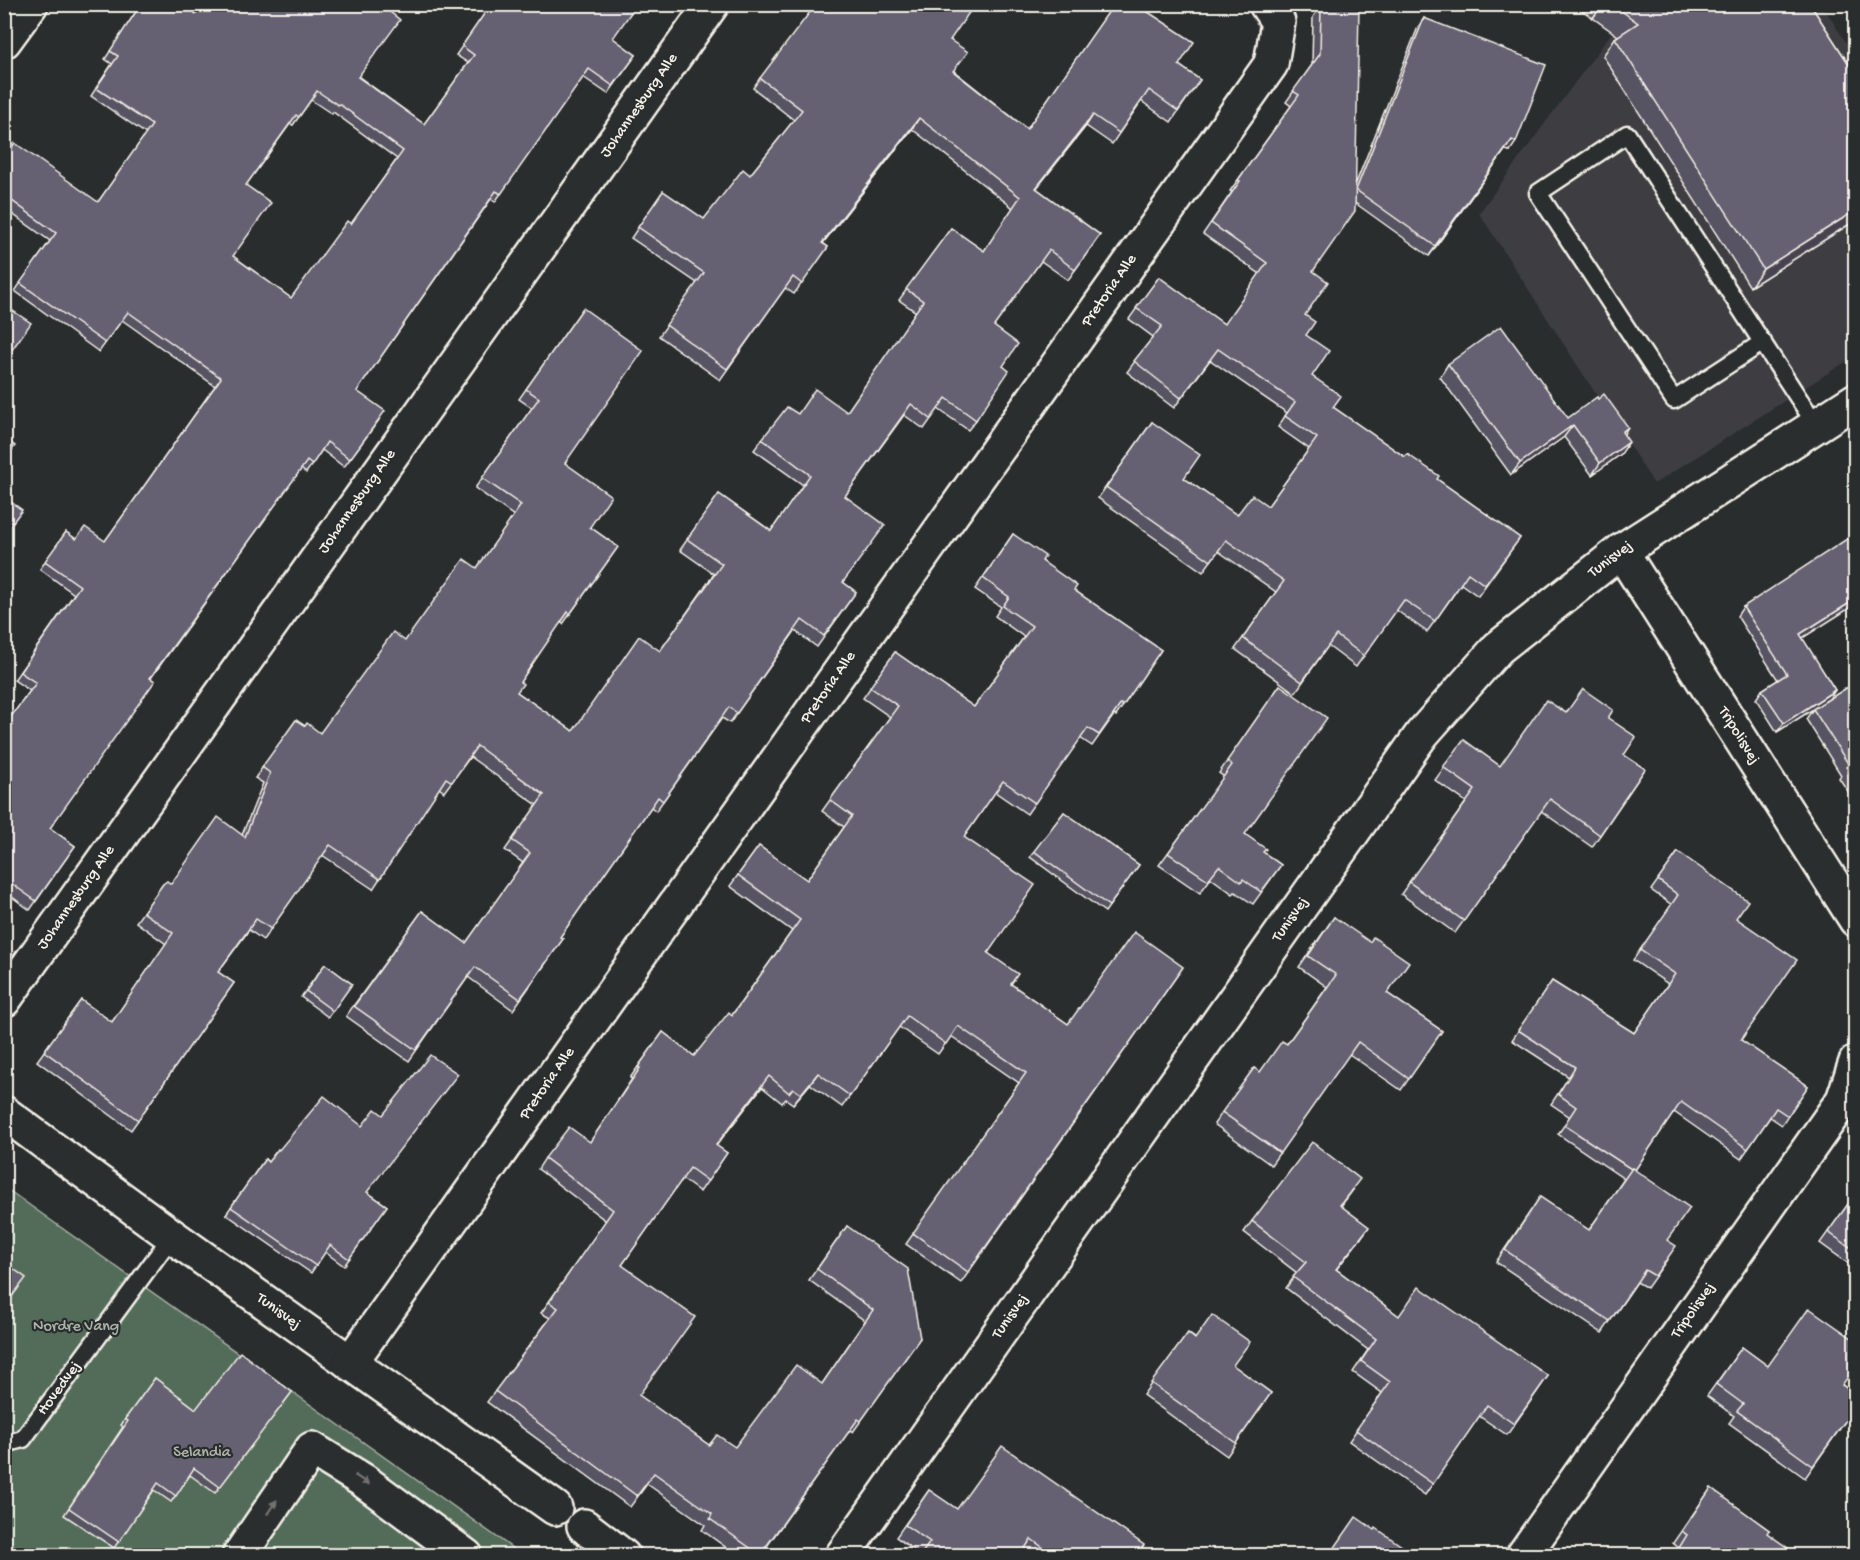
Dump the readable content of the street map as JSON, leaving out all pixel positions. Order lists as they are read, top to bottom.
{
  "streets": {
    "street": [
      "Johannesburg Alle",
      "Pretoria Alle",
      "Tunisvej",
      "Tripolisvej"
    ],
    "lane": ["Hovedvej"]
  },
  "crossings": [
    ["Pretoria Alle", "Tunisvej"],
    ["Tunisvej", "Tripolisvej"],
    ["Tunisvej", "Hovedvej"]
  ],
  "parks": ["Nordre Vang", "Selandia"]
}
